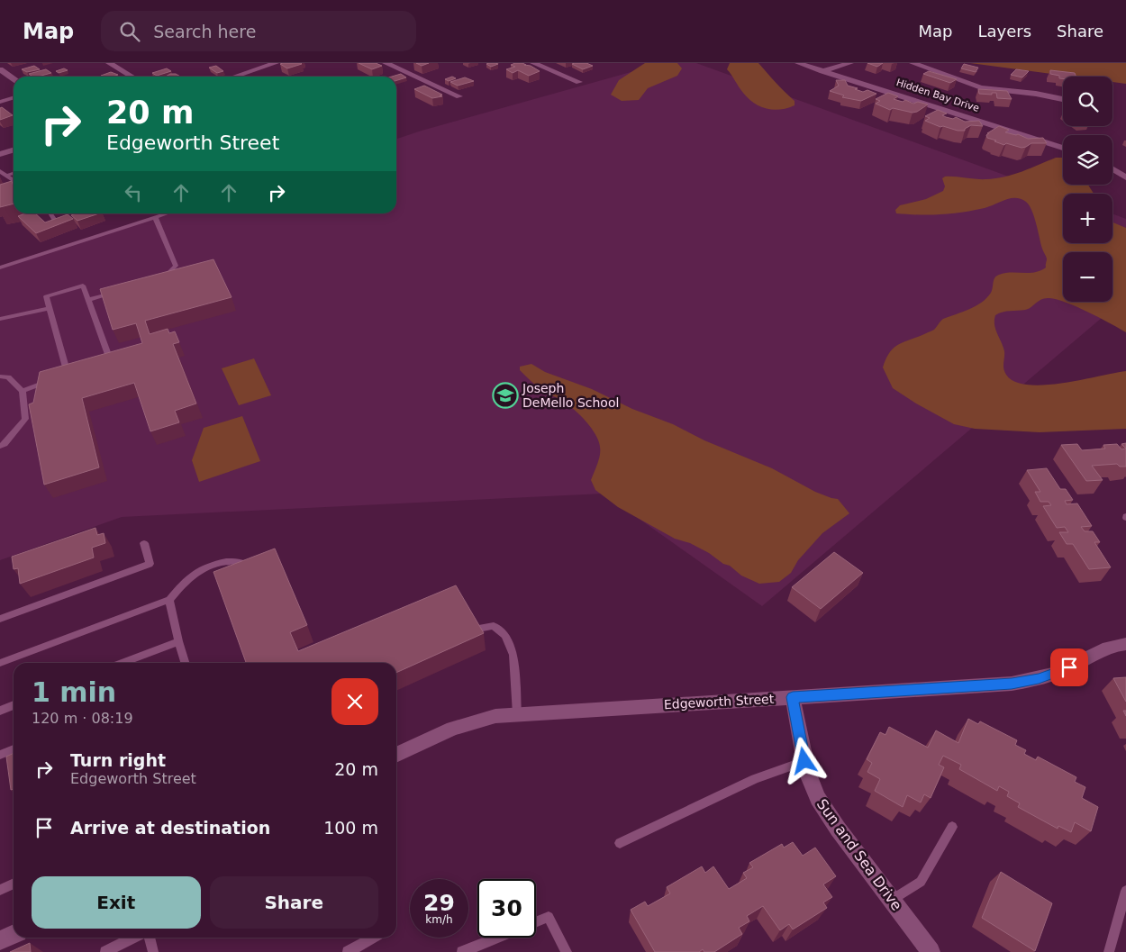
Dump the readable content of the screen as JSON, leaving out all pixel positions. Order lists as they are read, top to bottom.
{
  "streets": {
    "street": ["Hidden Bay Drive", "Edgeworth Street", "Sun and Sea Drive"]
  },
  "crossings": [
    ["Edgeworth Street", "Sun and Sea Drive"]
  ],
  "places": {
    "school or university": ["Joseph DeMello School"]
  },
  "page": {
    "header": "Map",
    "search": "Search here",
    "nav": ["Map", "Layers", "Share"],
    "map_buttons": ["+", "−"],
    "turn": ["20 m", "Edgeworth Street"],
    "heading": ["1 min", "120 m · 08:19"],
    "list": [
      {
        "name": "Turn right",
        "note": "Edgeworth Street",
        "value": "20 m"
      },
      {
        "name": "Arrive at destination",
        "value": "100 m"
      }
    ],
    "buttons": ["Exit", "Share"],
    "speed": "29 km/h",
    "limit": "30"
  }
}
